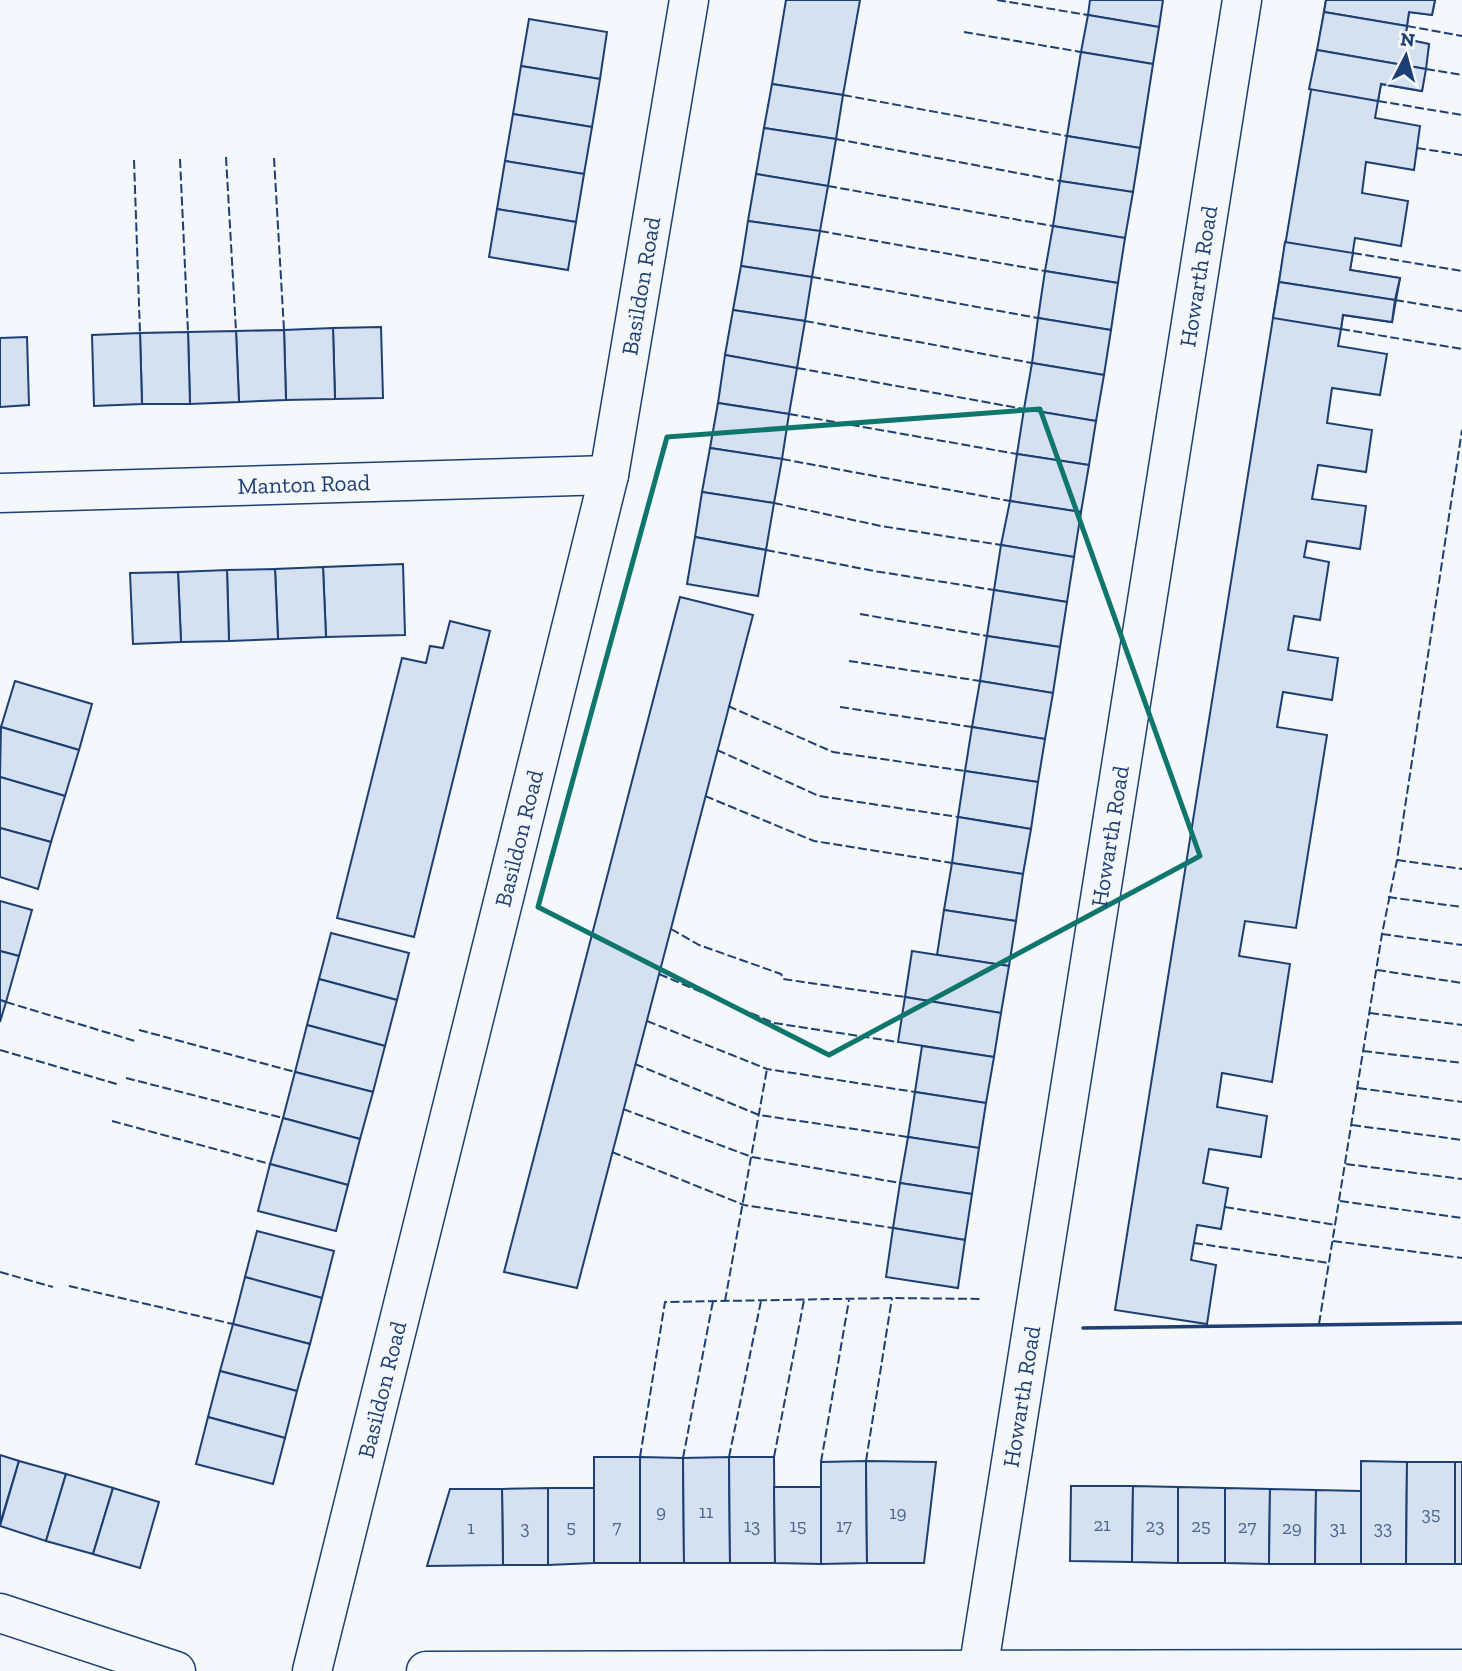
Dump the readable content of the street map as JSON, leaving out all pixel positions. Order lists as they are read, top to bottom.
{
  "streets": {
    "street": ["Howarth Road", "Basildon Road", "Manton Road"]
  },
  "crossings": [
    ["Basildon Road", "Manton Road"]
  ],
  "house_numbers": [
    "9",
    "11",
    "19",
    "35",
    "21",
    "13",
    "15",
    "17",
    "23",
    "25",
    "5",
    "7",
    "27",
    "1",
    "3",
    "29",
    "31",
    "33"
  ],
  "north": "top"
}
